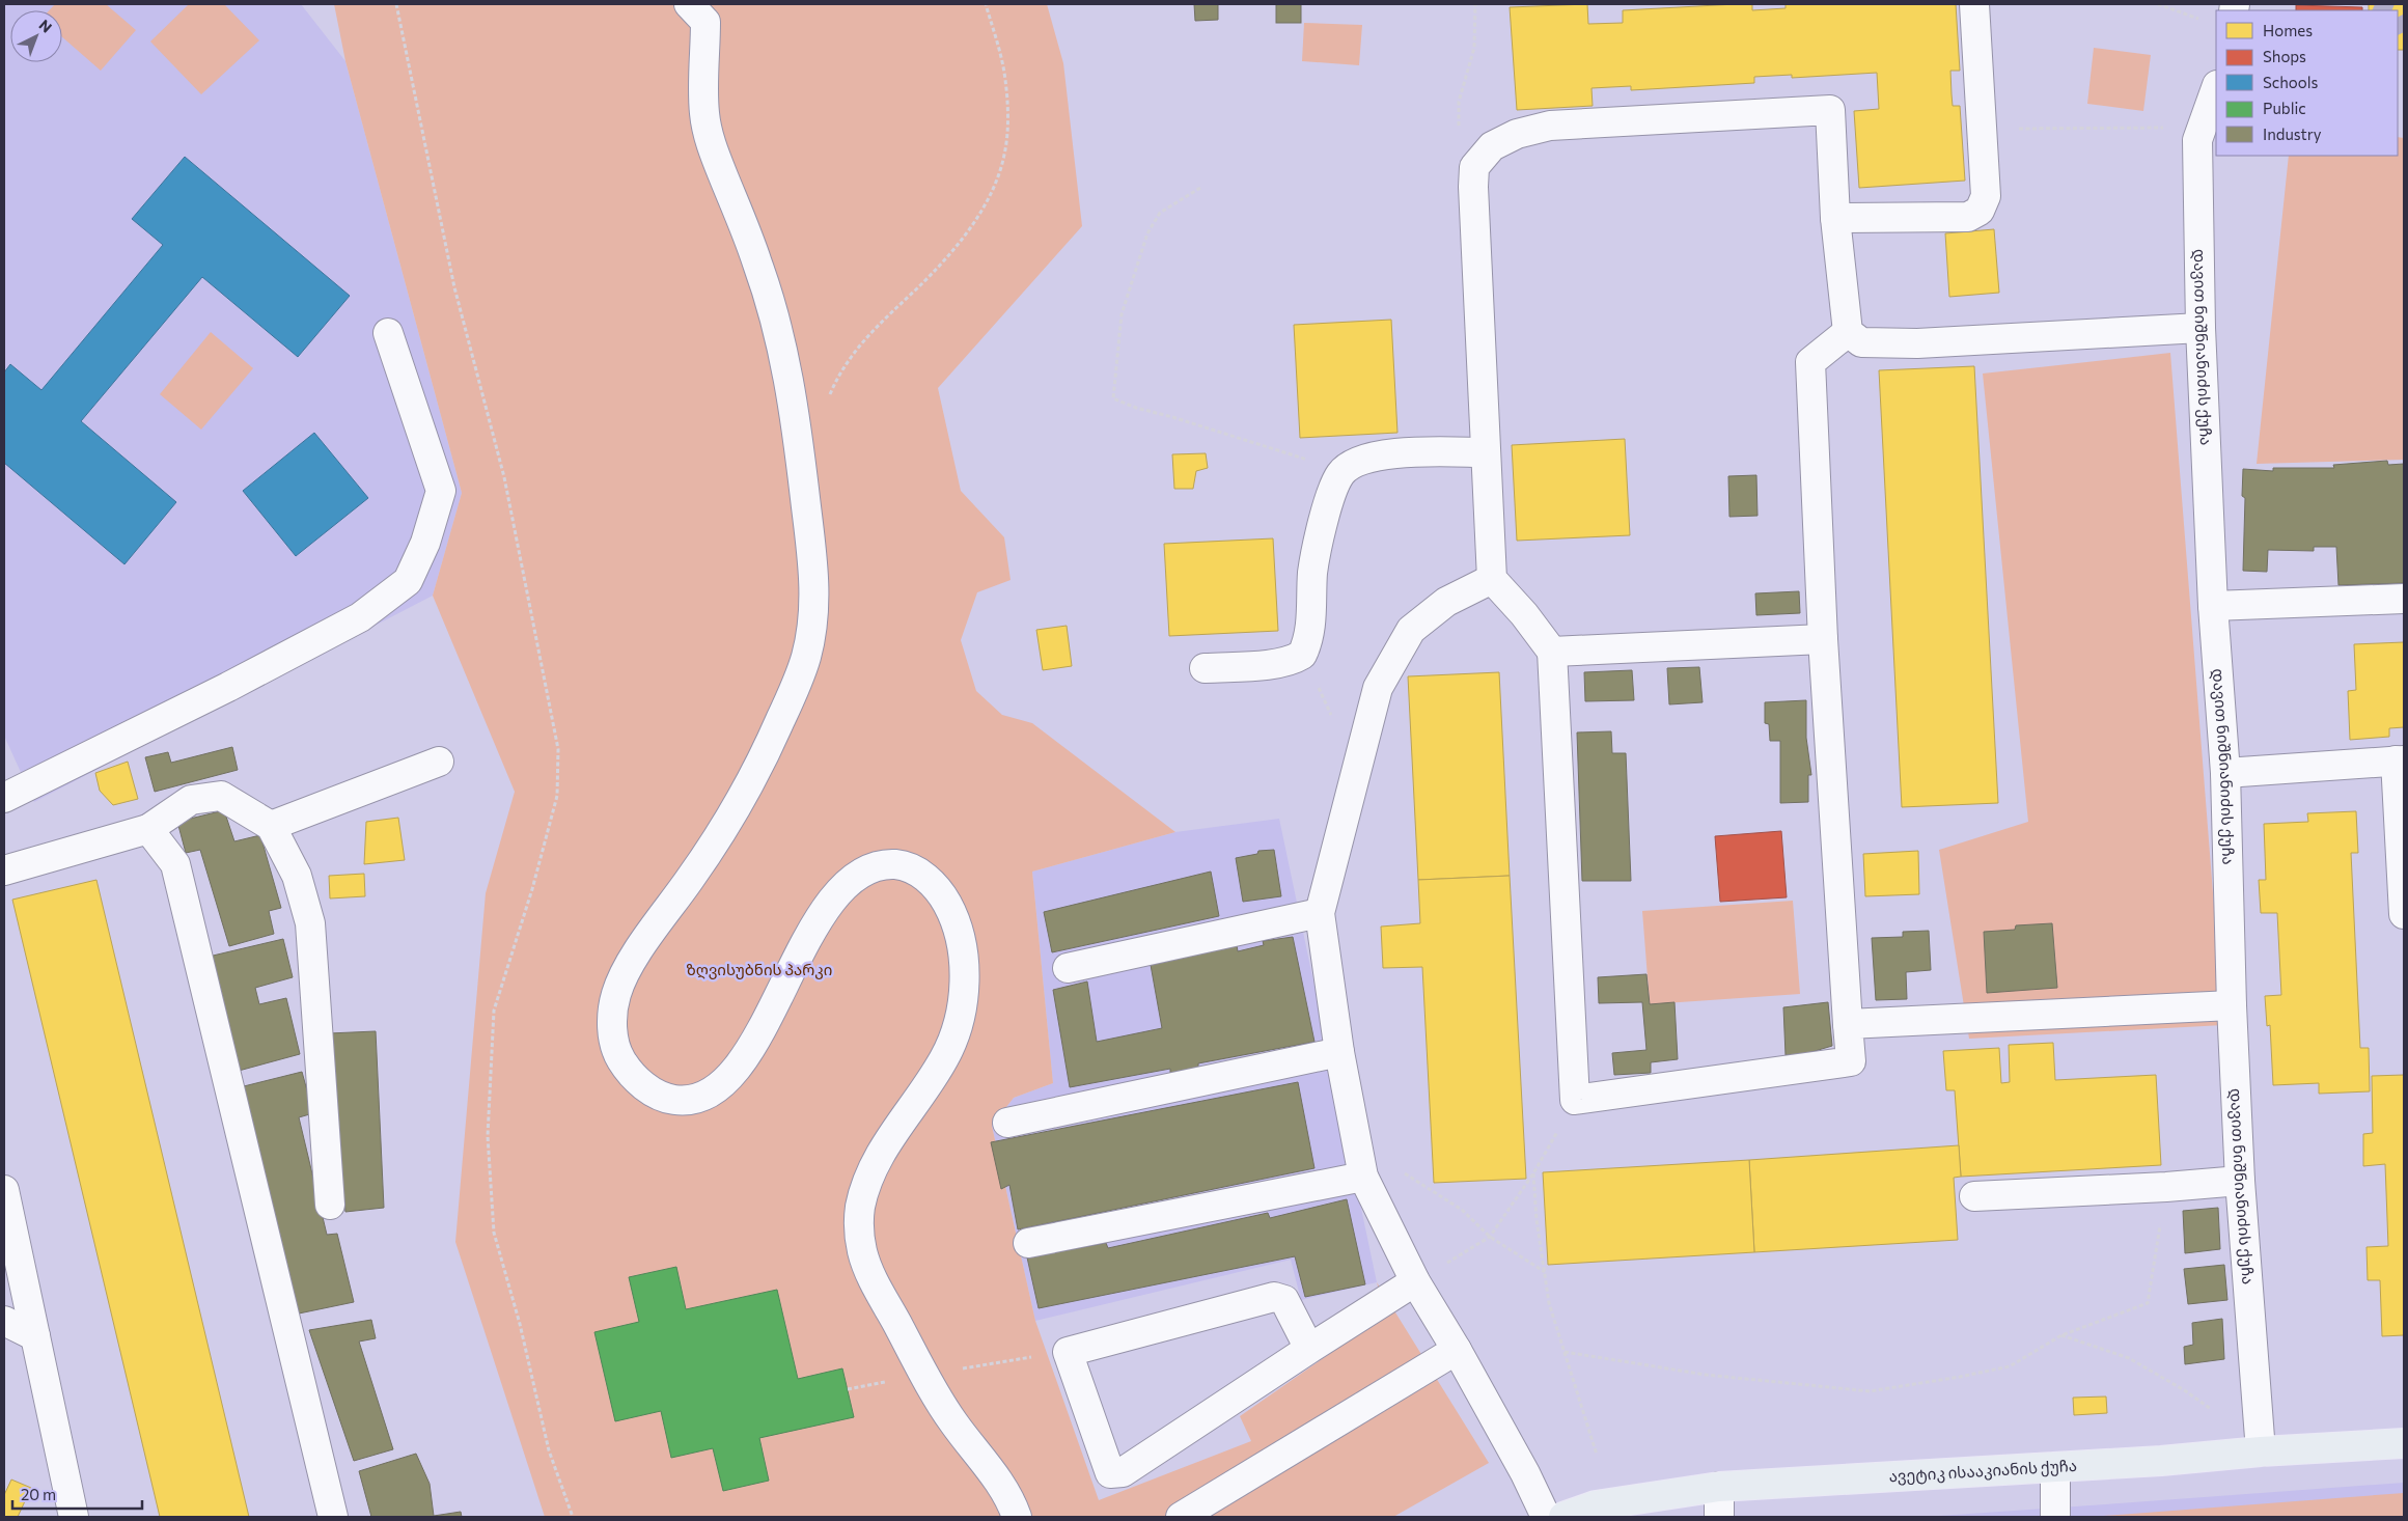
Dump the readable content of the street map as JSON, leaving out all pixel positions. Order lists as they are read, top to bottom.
{
  "streets": {
    "main road": ["ავეტიკ ისააკიანის ქუჩა"],
    "street": ["დავით ნიშნიანიძის ქუჩა"]
  },
  "crossings": [
    ["დავით ნიშნიანიძის ქუჩა", "ავეტიკ ისააკიანის ქუჩა"]
  ],
  "parks": ["ზღვისუბნის პარკი"],
  "legend": [
    "Homes",
    "Shops",
    "Schools",
    "Public",
    "Industry"
  ],
  "scale_bar": "20 m",
  "north": "top right"
}
